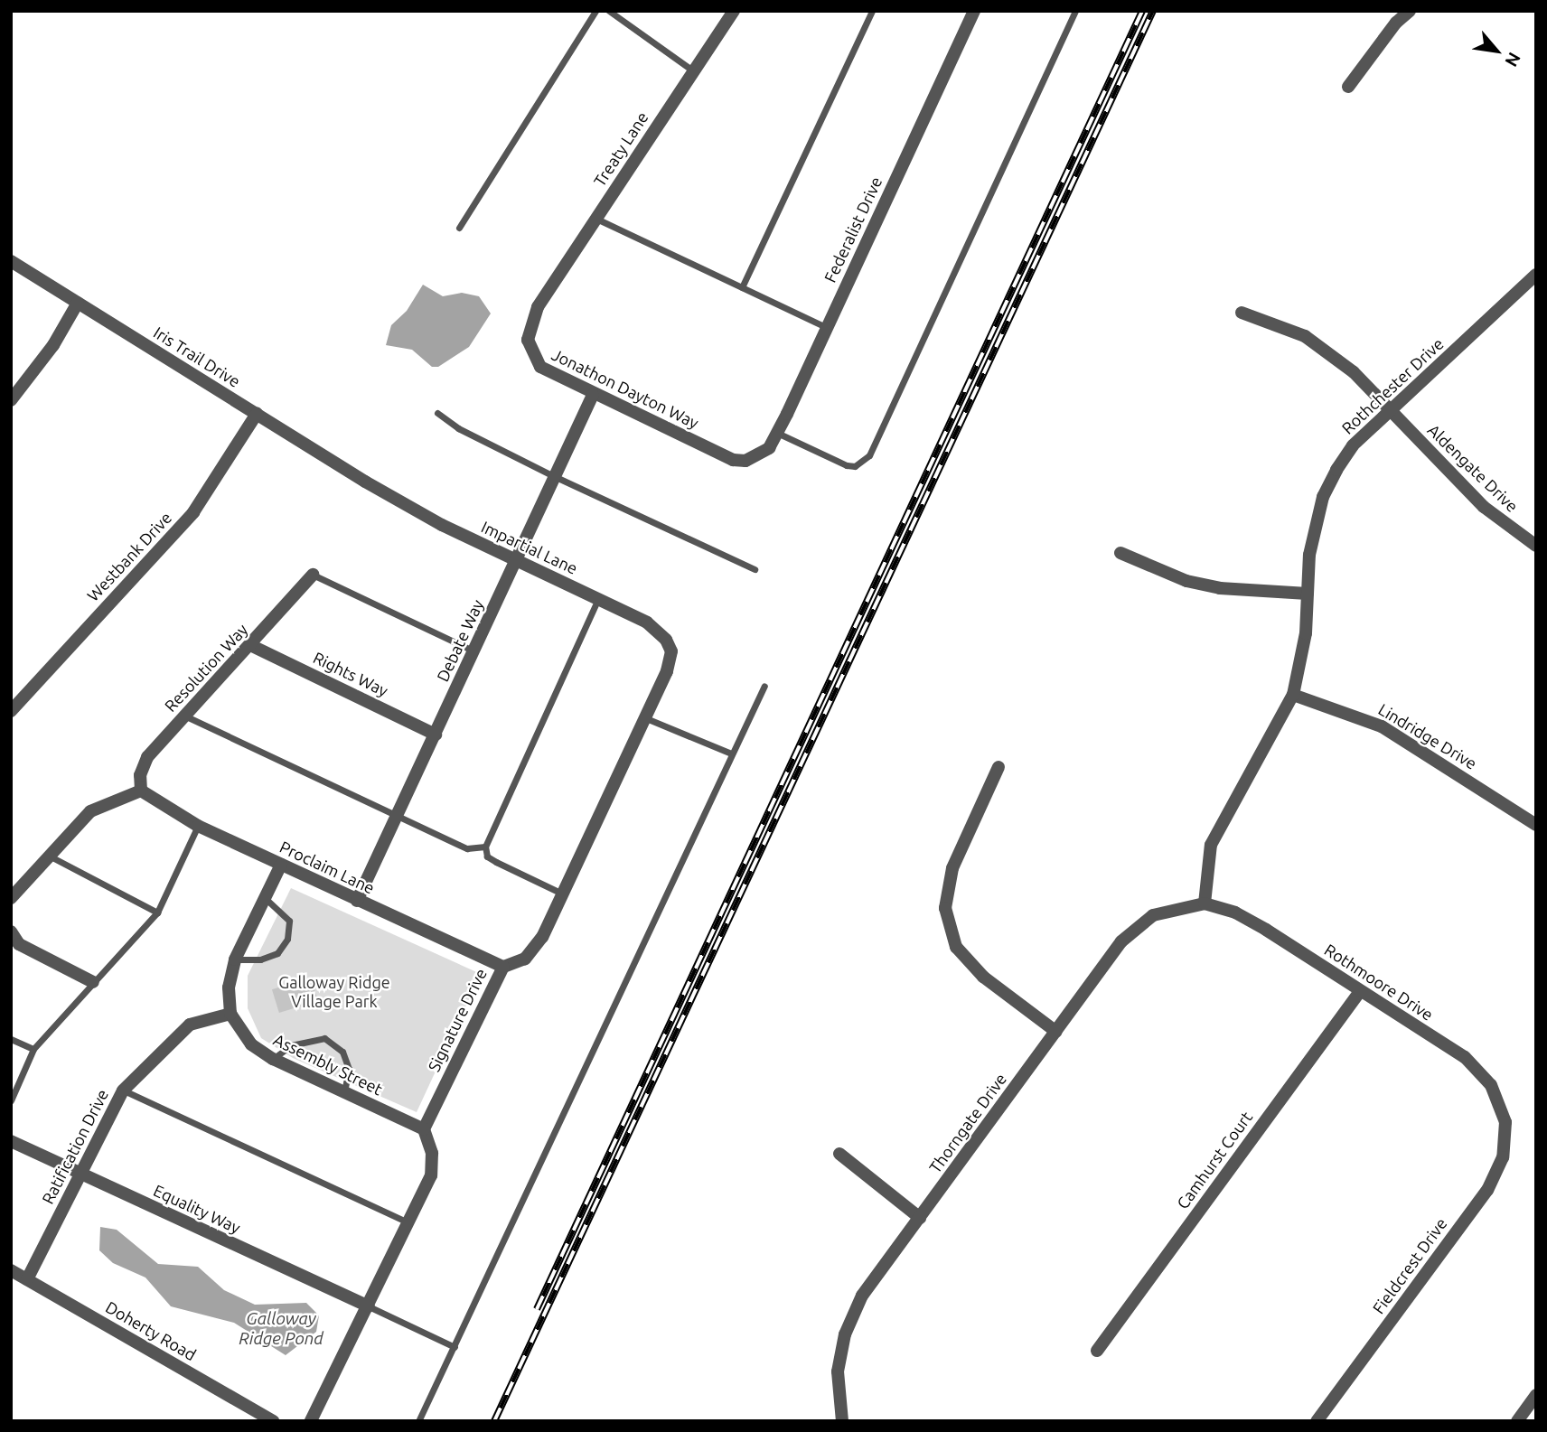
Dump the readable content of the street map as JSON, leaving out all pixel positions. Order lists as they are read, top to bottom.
{
  "streets": {
    "street": [
      "Treaty Lane",
      "Federalist Drive",
      "Iris Trail Drive",
      "Rothchester Drive",
      "Jonathon Dayton Way",
      "Aldengate Drive",
      "Impartial Lane",
      "Westbank Drive",
      "Debate Way",
      "Resolution Way",
      "Rights Way",
      "Lindridge Drive",
      "Proclaim Lane",
      "Rothmoore Drive",
      "Signature Drive",
      "Assembly Street",
      "Thorngate Drive",
      "Ratification Drive",
      "Camhurst Court",
      "Equality Way",
      "Fieldcrest Drive",
      "Doherty Road"
    ]
  },
  "crossings": [
    ["Treaty Lane", "Jonathon Dayton Way"],
    ["Federalist Drive", "Jonathon Dayton Way"],
    ["Iris Trail Drive", "Impartial Lane"],
    ["Iris Trail Drive", "Westbank Drive"],
    ["Rothchester Drive", "Aldengate Drive"],
    ["Rothchester Drive", "Lindridge Drive"],
    ["Rothchester Drive", "Rothmoore Drive"],
    ["Rothchester Drive", "Thorngate Drive"],
    ["Jonathon Dayton Way", "Debate Way"],
    ["Impartial Lane", "Debate Way"],
    ["Impartial Lane", "Signature Drive"],
    ["Debate Way", "Rights Way"],
    ["Debate Way", "Proclaim Lane"],
    ["Resolution Way", "Rights Way"],
    ["Resolution Way", "Proclaim Lane"],
    ["Proclaim Lane", "Signature Drive"],
    ["Rothmoore Drive", "Thorngate Drive"],
    ["Rothmoore Drive", "Camhurst Court"],
    ["Rothmoore Drive", "Fieldcrest Drive"],
    ["Signature Drive", "Assembly Street"],
    ["Assembly Street", "Ratification Drive"],
    ["Ratification Drive", "Equality Way"],
    ["Ratification Drive", "Doherty Road"]
  ],
  "water": ["Galloway Ridge Pond"],
  "parks": ["Galloway Ridge Village Park"],
  "north": "bottom right"
}
